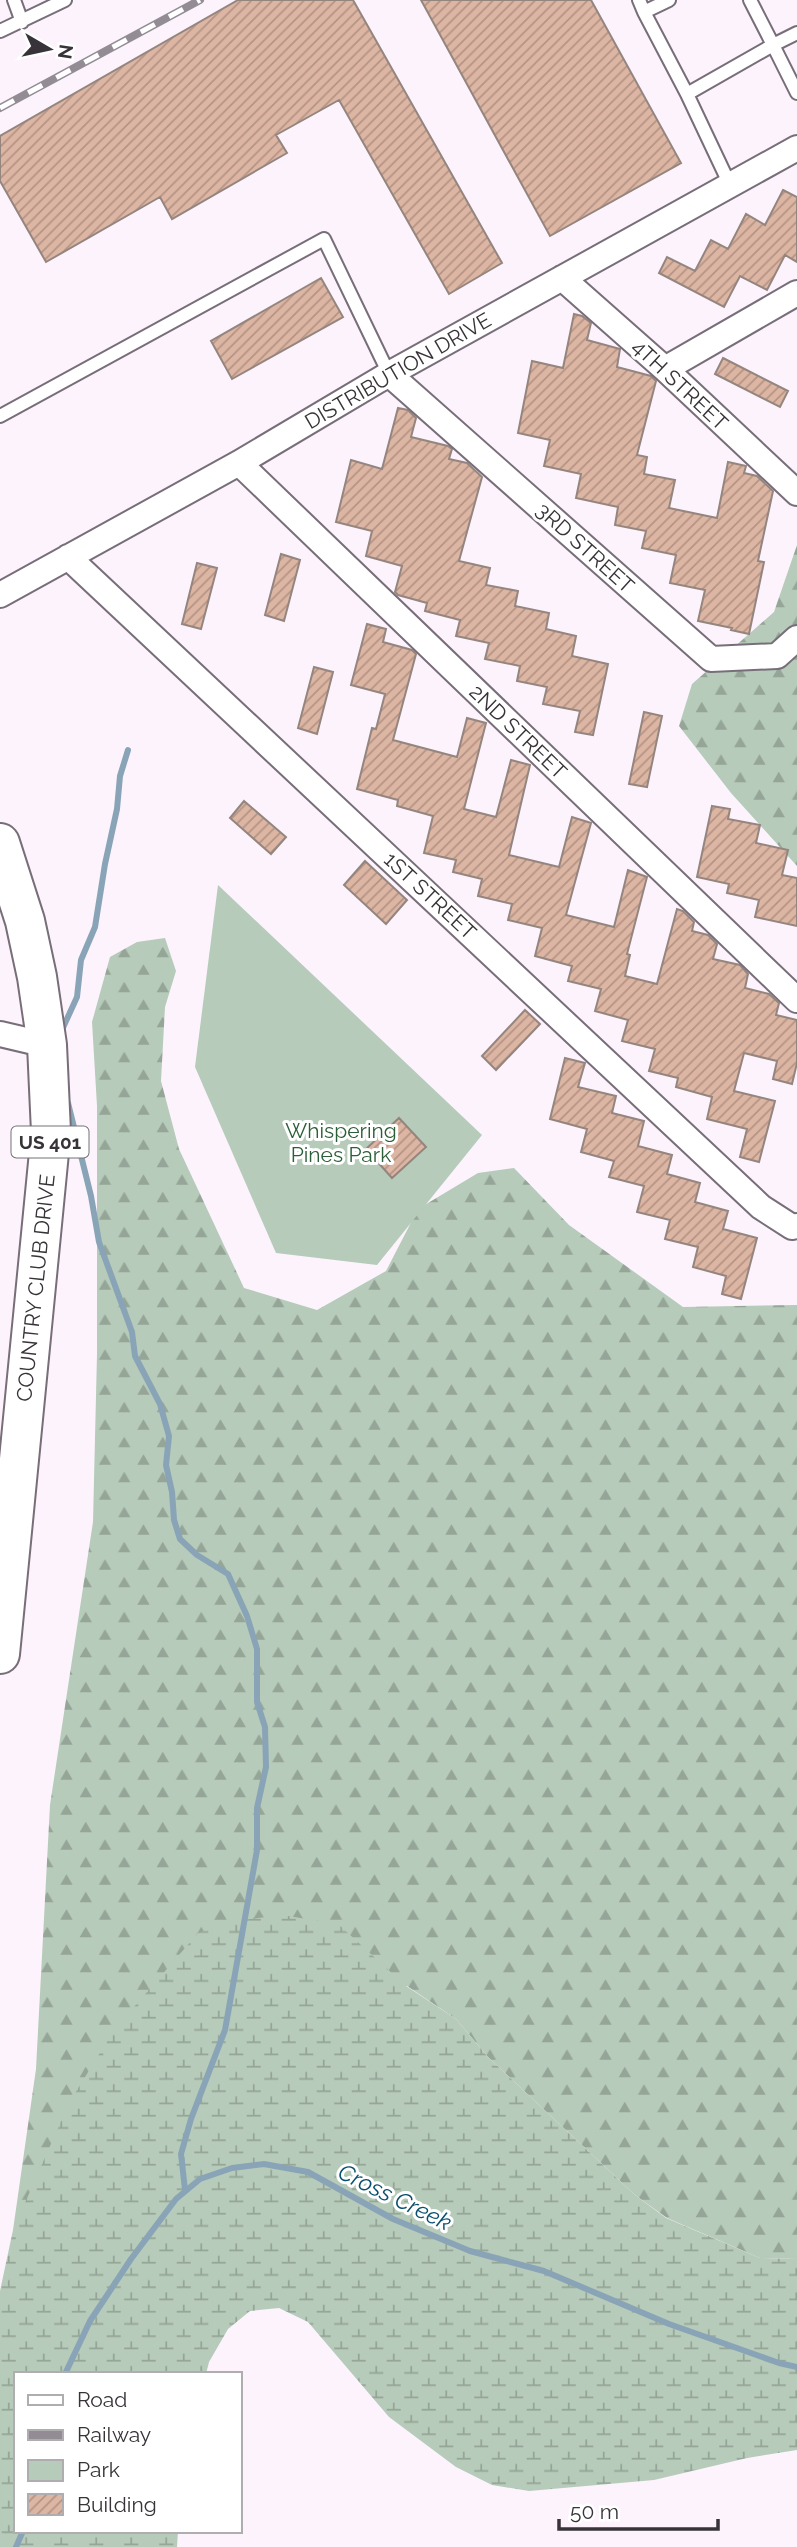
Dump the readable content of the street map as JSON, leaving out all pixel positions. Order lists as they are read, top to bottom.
{
  "streets": {
    "main road": ["US 401", "COUNTRY CLUB DRIVE"],
    "street": [
      "DISTRIBUTION DRIVE",
      "4TH STREET",
      "3RD STREET",
      "2ND STREET",
      "1ST STREET"
    ]
  },
  "crossings": [
    ["DISTRIBUTION DRIVE", "4TH STREET"],
    ["DISTRIBUTION DRIVE", "3RD STREET"],
    ["DISTRIBUTION DRIVE", "2ND STREET"],
    ["DISTRIBUTION DRIVE", "1ST STREET"]
  ],
  "water": ["Cross Creek"],
  "parks": ["Whispering Pines Park"],
  "legend": [
    "Road",
    "Railway",
    "Park",
    "Building"
  ],
  "scale_bar": "50 m",
  "north": "right"
}
